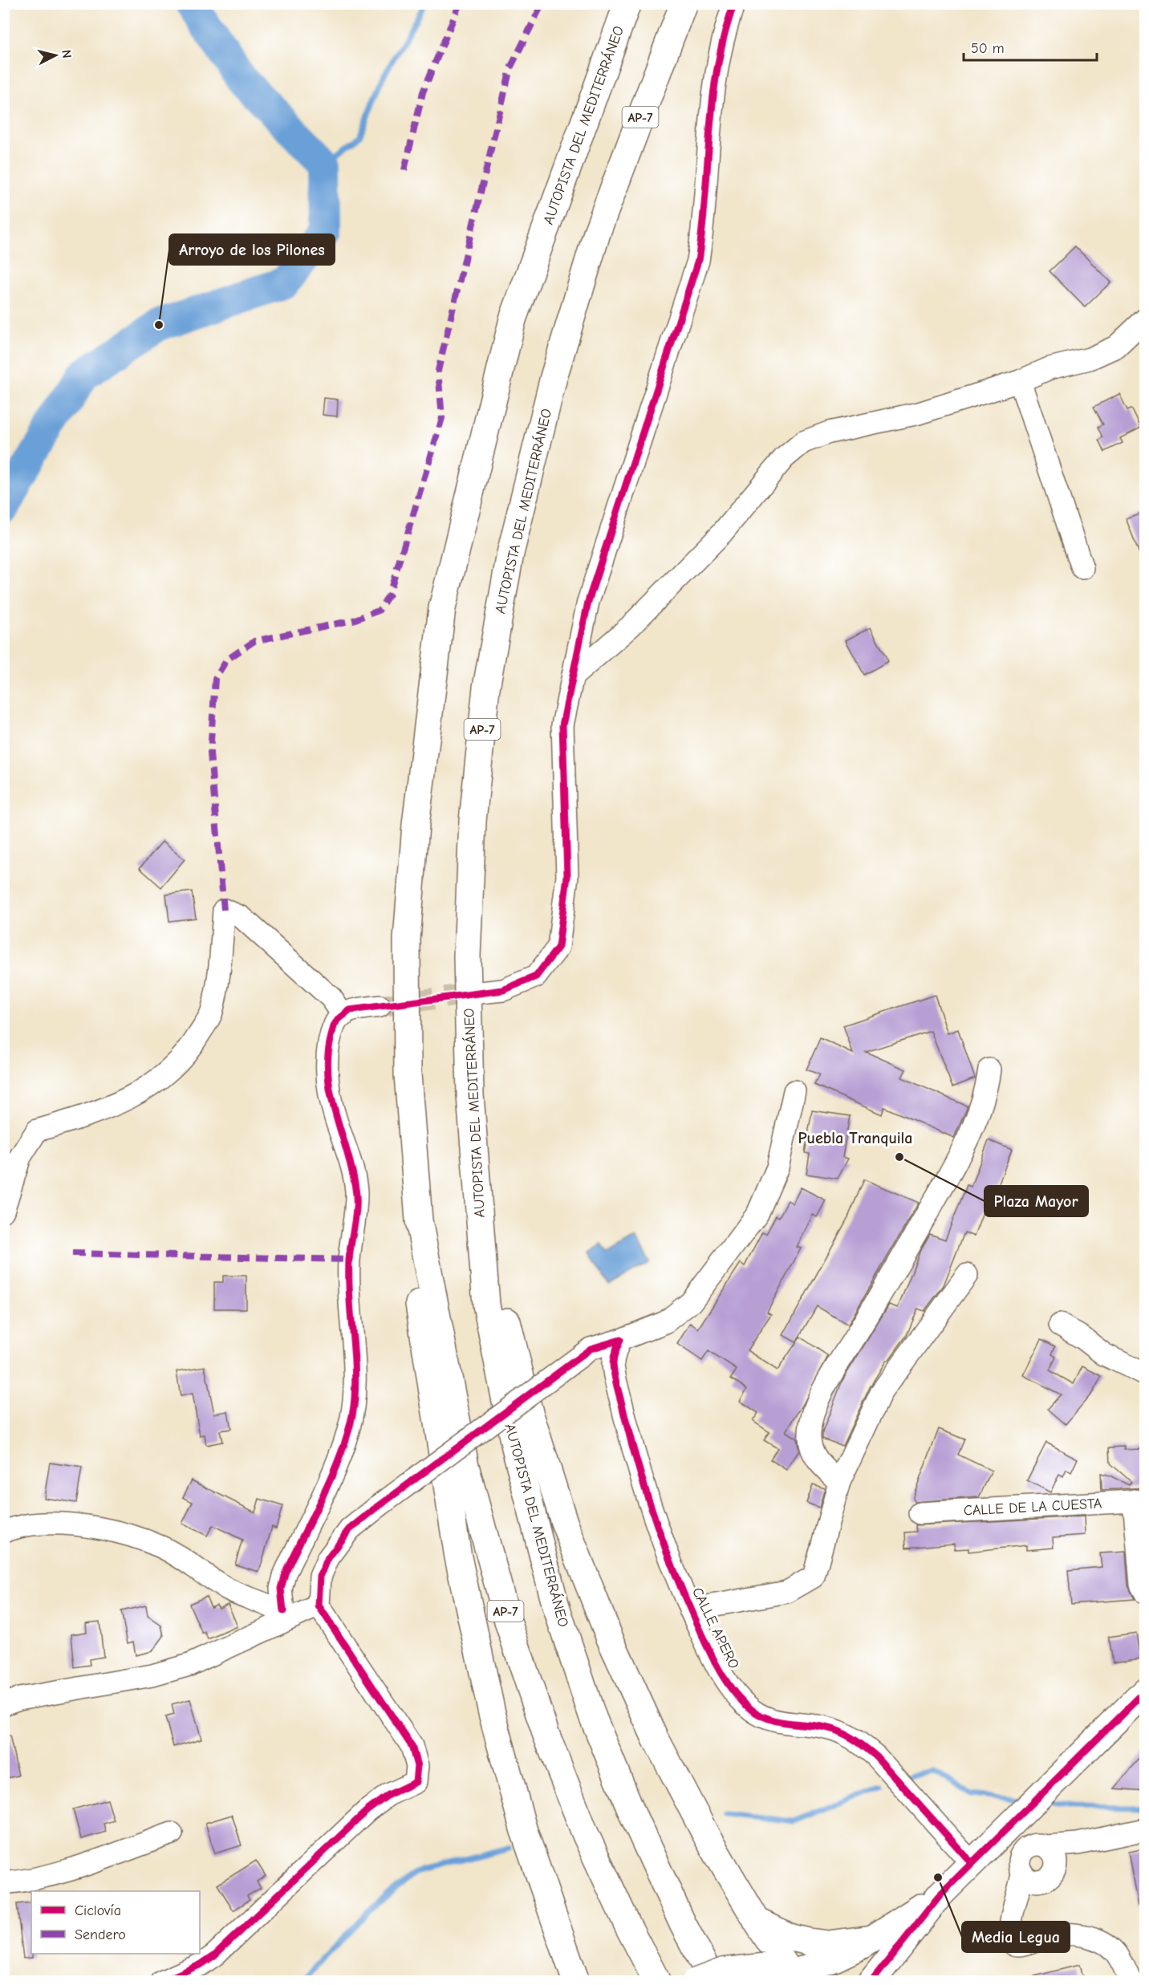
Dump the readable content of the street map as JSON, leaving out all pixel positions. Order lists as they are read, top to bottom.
{
  "streets": {
    "main road": ["AP-7", "AUTOPISTA DEL MEDITERRÁNEO"],
    "street": ["CALLE DE LA CUESTA", "CALLE APERO"]
  },
  "districts": ["Puebla Tranquila"],
  "places": ["Arroyo de los Pilones", "Plaza Mayor", "Media Legua"],
  "legend": ["Ciclovía", "Sendero"],
  "scale_bar": "50 m",
  "north": "right"
}
